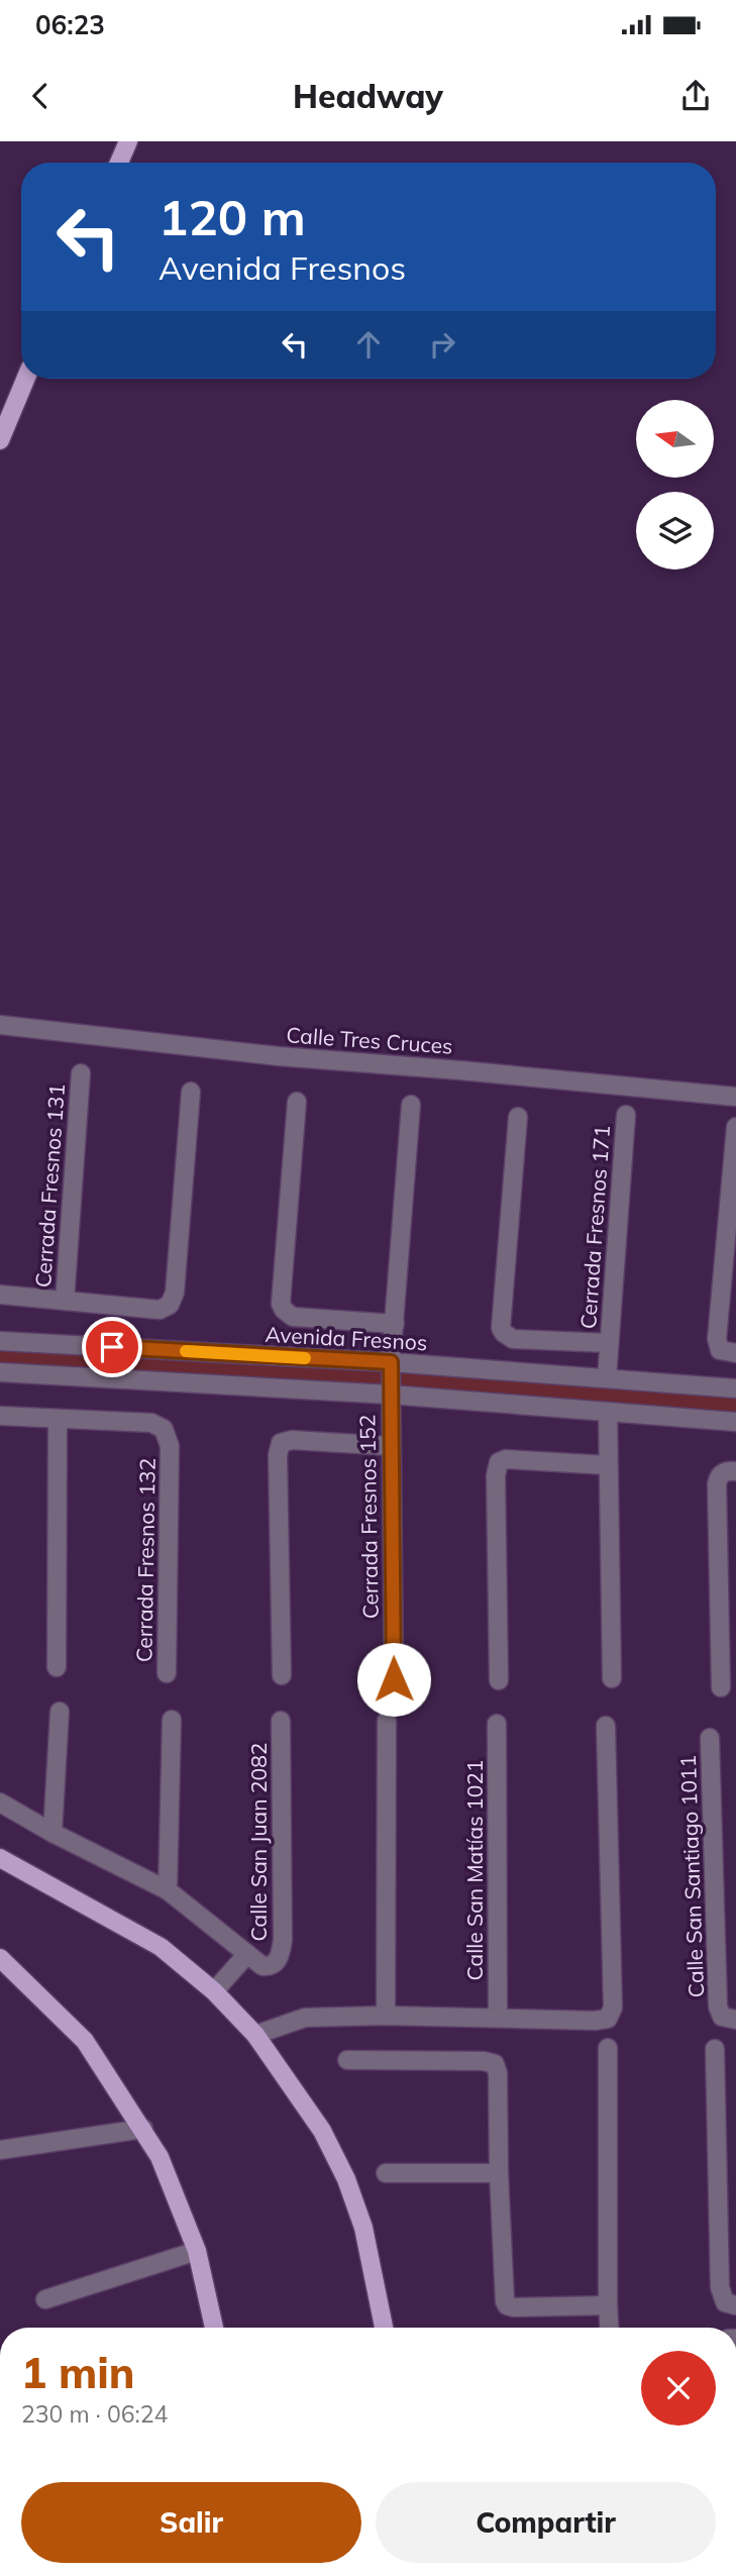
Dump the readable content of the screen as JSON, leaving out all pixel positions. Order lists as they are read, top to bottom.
{
  "streets": {
    "street": [
      "Calle Tres Cruces",
      "Cerrada Fresnos 131",
      "Cerrada Fresnos 171",
      "Avenida Fresnos",
      "Cerrada Fresnos 152",
      "Cerrada Fresnos 132",
      "Calle San Juan 2082",
      "Calle San Matías 1021",
      "Calle San Santiago 1011"
    ]
  },
  "crossings": [
    ["Cerrada Fresnos 171", "Avenida Fresnos"],
    ["Avenida Fresnos", "Cerrada Fresnos 152"]
  ],
  "north": "left",
  "page": {
    "status": "06:23",
    "header": "Headway",
    "turn": ["120 m", "Avenida Fresnos"],
    "heading": ["1 min", "230 m · 06:24"],
    "buttons": ["Salir", "Compartir"]
  }
}
